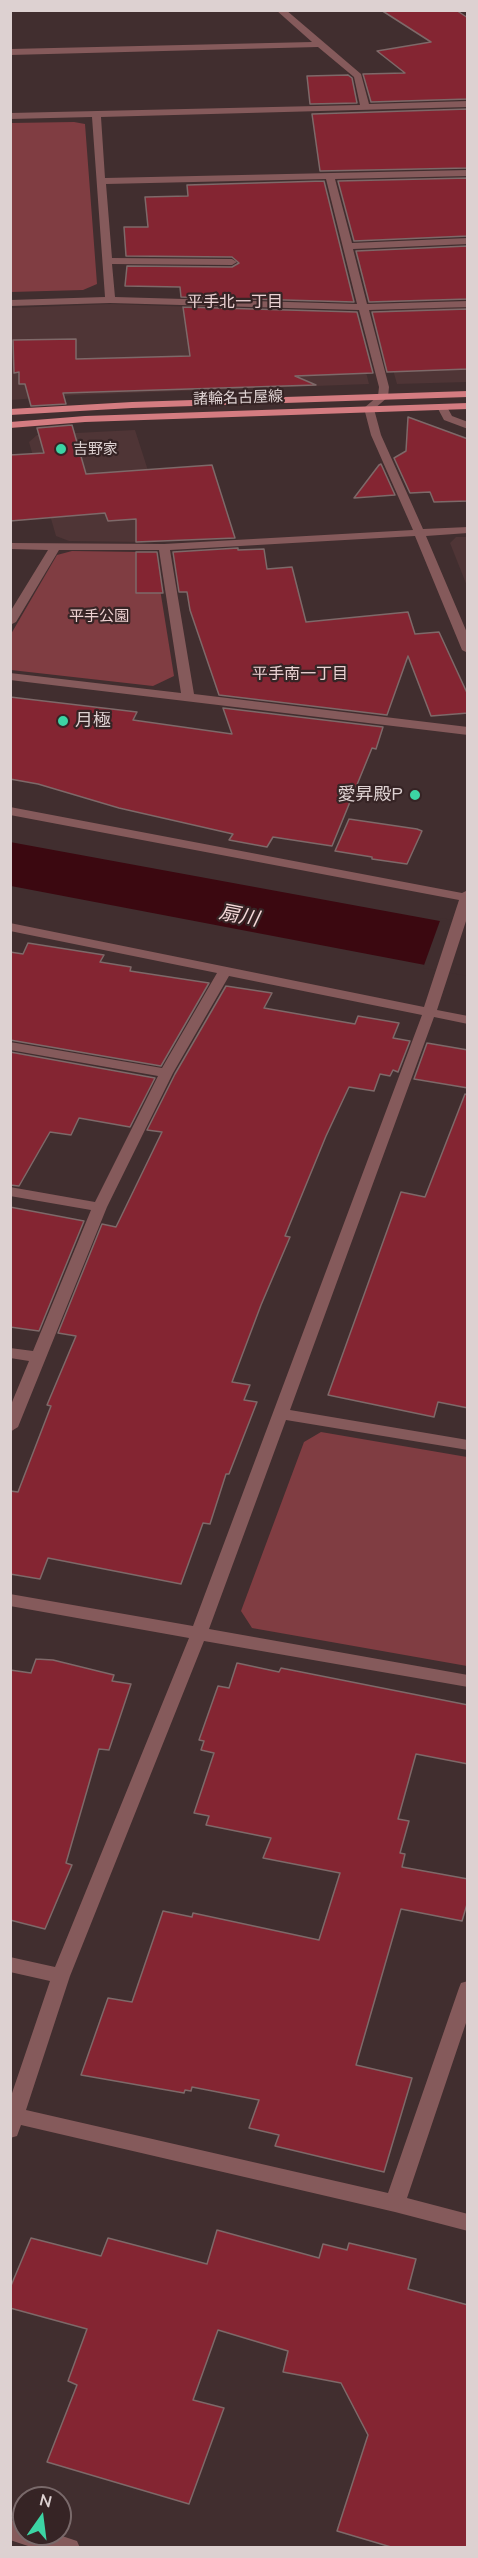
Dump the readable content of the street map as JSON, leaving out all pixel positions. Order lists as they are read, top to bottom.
{
  "streets": {
    "main road": ["諸輪名古屋線"]
  },
  "districts": ["平手北一丁目", "平手南一丁目"],
  "water": ["扇川"],
  "parks": ["平手公園"],
  "places": ["吉野家", "月極", "愛昇殿P"],
  "north": "top"
}
